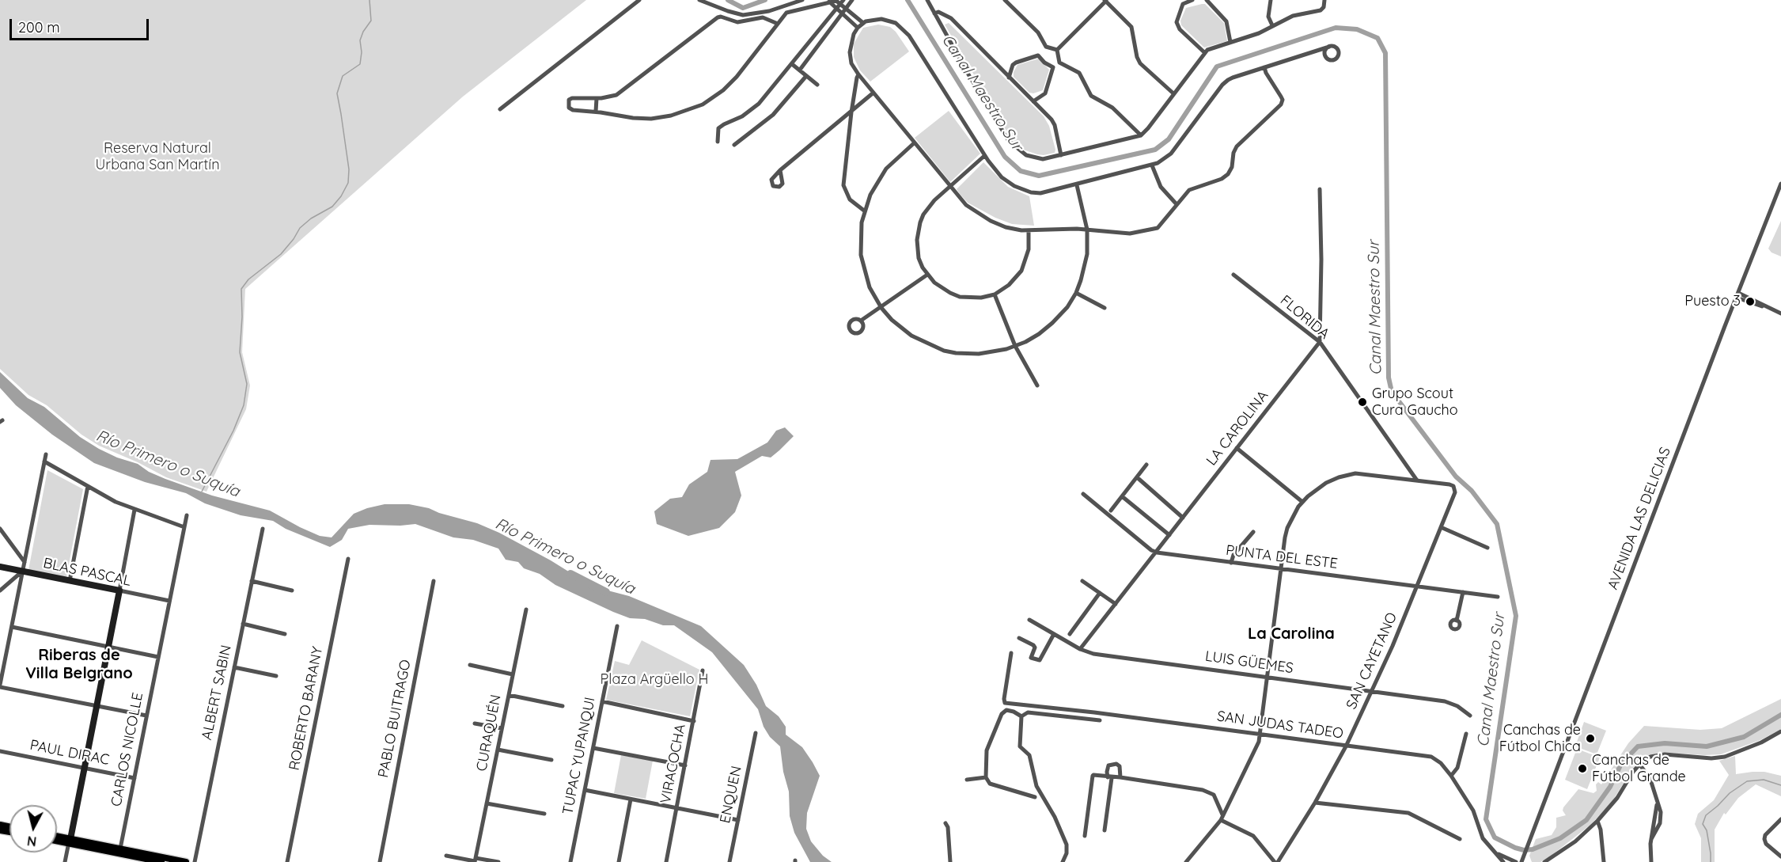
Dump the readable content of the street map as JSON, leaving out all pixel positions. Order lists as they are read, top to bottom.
{
  "streets": {
    "main road": ["BLAS PASCAL"],
    "street": [
      "FLORIDA",
      "LA CAROLINA",
      "AVENIDA LAS DELICIAS",
      "PUNTA DEL ESTE",
      "SAN CAYETANO",
      "LUIS GÜEMES",
      "ALBERT SABIN",
      "ROBERTO BARANY",
      "PABLO BUITRAGO",
      "SAN JUDAS TADEO",
      "CURAQUÉN",
      "CARLOS NICOLLE",
      "PAUL DIRAC",
      "TUPAC YUPANQUI",
      "VIRACOCHA",
      "ENQUEN"
    ]
  },
  "crossings": [
    ["FLORIDA", "LA CAROLINA"],
    ["FLORIDA", "SAN CAYETANO"],
    ["LA CAROLINA", "PUNTA DEL ESTE"],
    ["LA CAROLINA", "LUIS GÜEMES"],
    ["PUNTA DEL ESTE", "SAN CAYETANO"],
    ["BLAS PASCAL", "CARLOS NICOLLE"],
    ["SAN CAYETANO", "LUIS GÜEMES"],
    ["SAN CAYETANO", "SAN JUDAS TADEO"],
    ["CARLOS NICOLLE", "PAUL DIRAC"]
  ],
  "districts": ["La Carolina", "Riberas de Villa Belgrano"],
  "water": ["Canal Maestro Sur", "Río Primero o Suquía"],
  "parks": ["Reserva Natural Urbana San Martín", "Plaza Argüello H"],
  "places": [
    "Puesto 3",
    "Grupo Scout Cura Gaucho",
    "Canchas de Fútbol Chica",
    "Canchas de Fútbol Grande"
  ],
  "scale_bar": "200 m",
  "north": "bottom"
}
